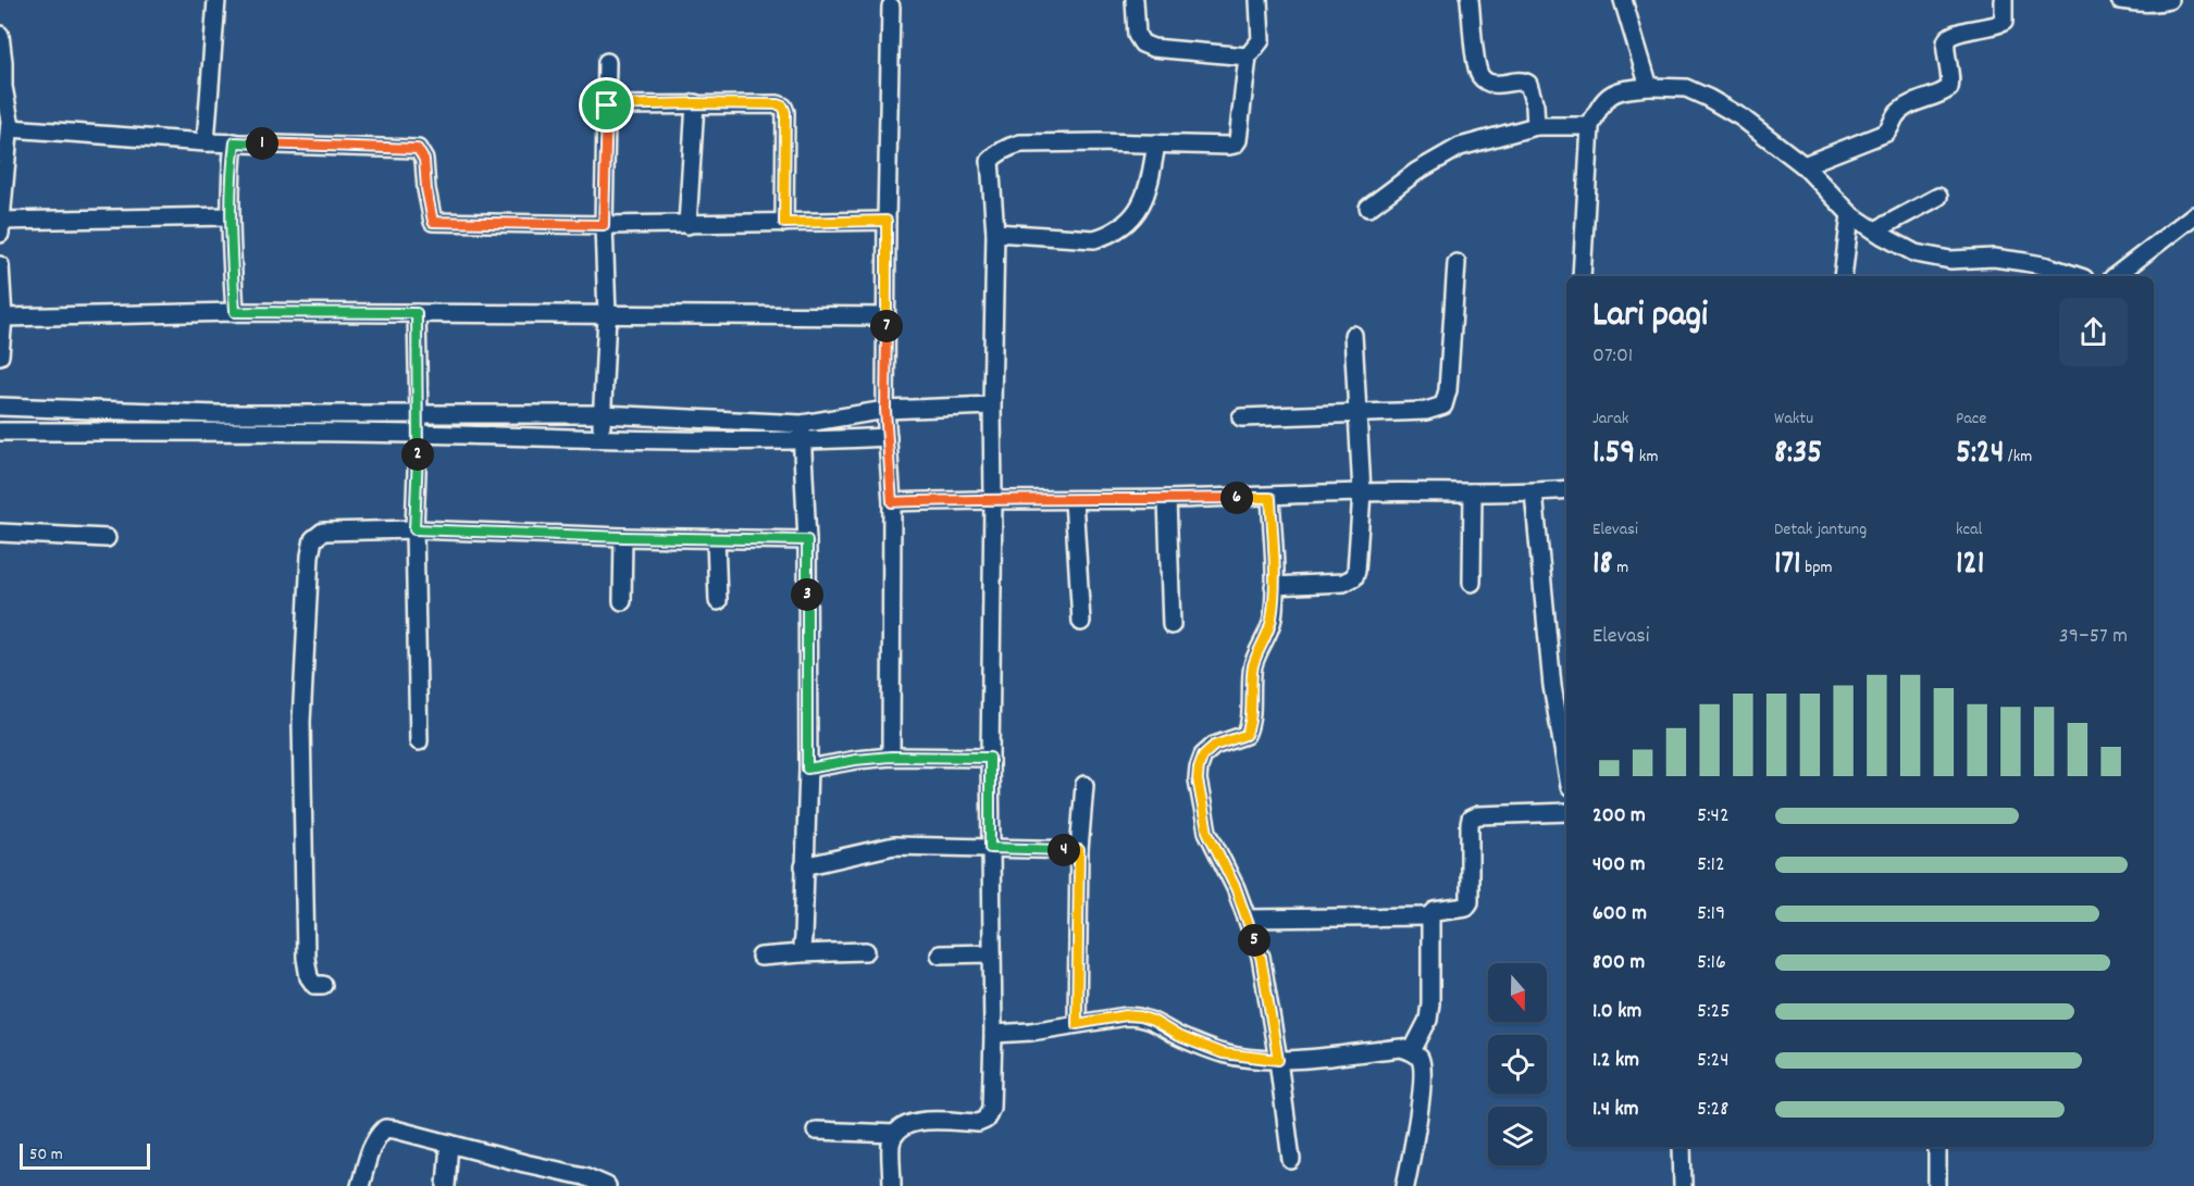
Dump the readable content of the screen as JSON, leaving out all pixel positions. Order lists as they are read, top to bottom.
{
  "scale_bar": "50 m",
  "north": "bottom",
  "page": {
    "pins": [
      "1",
      "7",
      "2",
      "6",
      "3",
      "4",
      "5"
    ],
    "heading": ["Lari pagi", "07:01"],
    "stats": [
      ["Jarak", "1.59 km"],
      ["Waktu", "8:35"],
      ["Pace", "5:24 /km"],
      ["Elevasi", "18 m"],
      ["Detak jantung", "171 bpm"],
      ["kcal", "121"]
    ],
    "chart": ["Elevasi", "39–57 m"],
    "list": [
      {
        "name": "200 m",
        "note": "5:42"
      },
      {
        "name": "400 m",
        "note": "5:12"
      },
      {
        "name": "600 m",
        "note": "5:19"
      },
      {
        "name": "800 m",
        "note": "5:16"
      },
      {
        "name": "1.0 km",
        "note": "5:25"
      },
      {
        "name": "1.2 km",
        "note": "5:24"
      },
      {
        "name": "1.4 km",
        "note": "5:28"
      }
    ],
    "scale": "50 m"
  }
}
